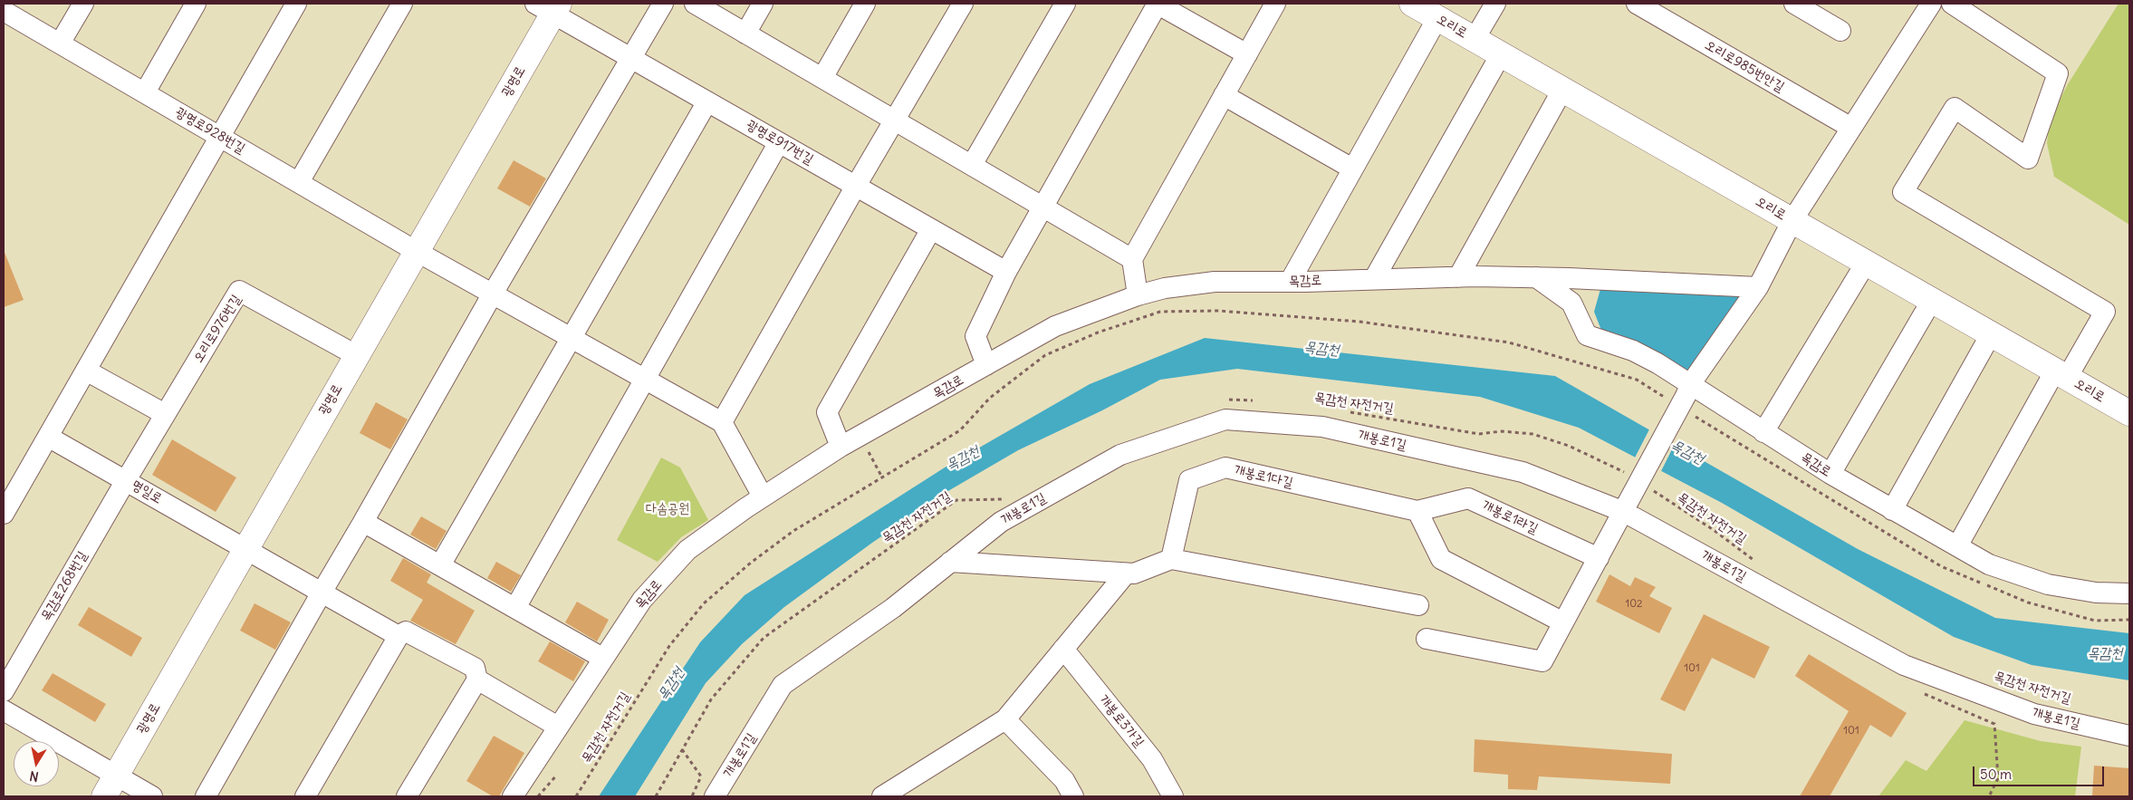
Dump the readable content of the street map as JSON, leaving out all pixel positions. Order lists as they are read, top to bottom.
{
  "streets": {
    "main road": ["오리로", "광명로"],
    "street": [
      "오리로985번안길",
      "광명로928번길",
      "광명로917번길",
      "목감로",
      "오리로976번길",
      "개봉로1길",
      "개봉로1다길",
      "명일로",
      "개봉로1라길",
      "목감로268번길",
      "개봉로3가길"
    ],
    "path": ["목감천 자전거길"]
  },
  "crossings": [
    ["광명로", "광명로928번길"],
    ["광명로", "광명로917번길"],
    ["광명로", "오리로976번길"],
    ["광명로", "명일로"],
    ["오리로976번길", "명일로"],
    ["오리로976번길", "목감로268번길"],
    ["개봉로1다길", "개봉로1라길"],
    ["명일로", "목감로268번길"]
  ],
  "water": ["목감천"],
  "parks": ["다솜공원"],
  "house_numbers": ["102", "101", "101"],
  "scale_bar": "50 m",
  "north": "bottom"
}
